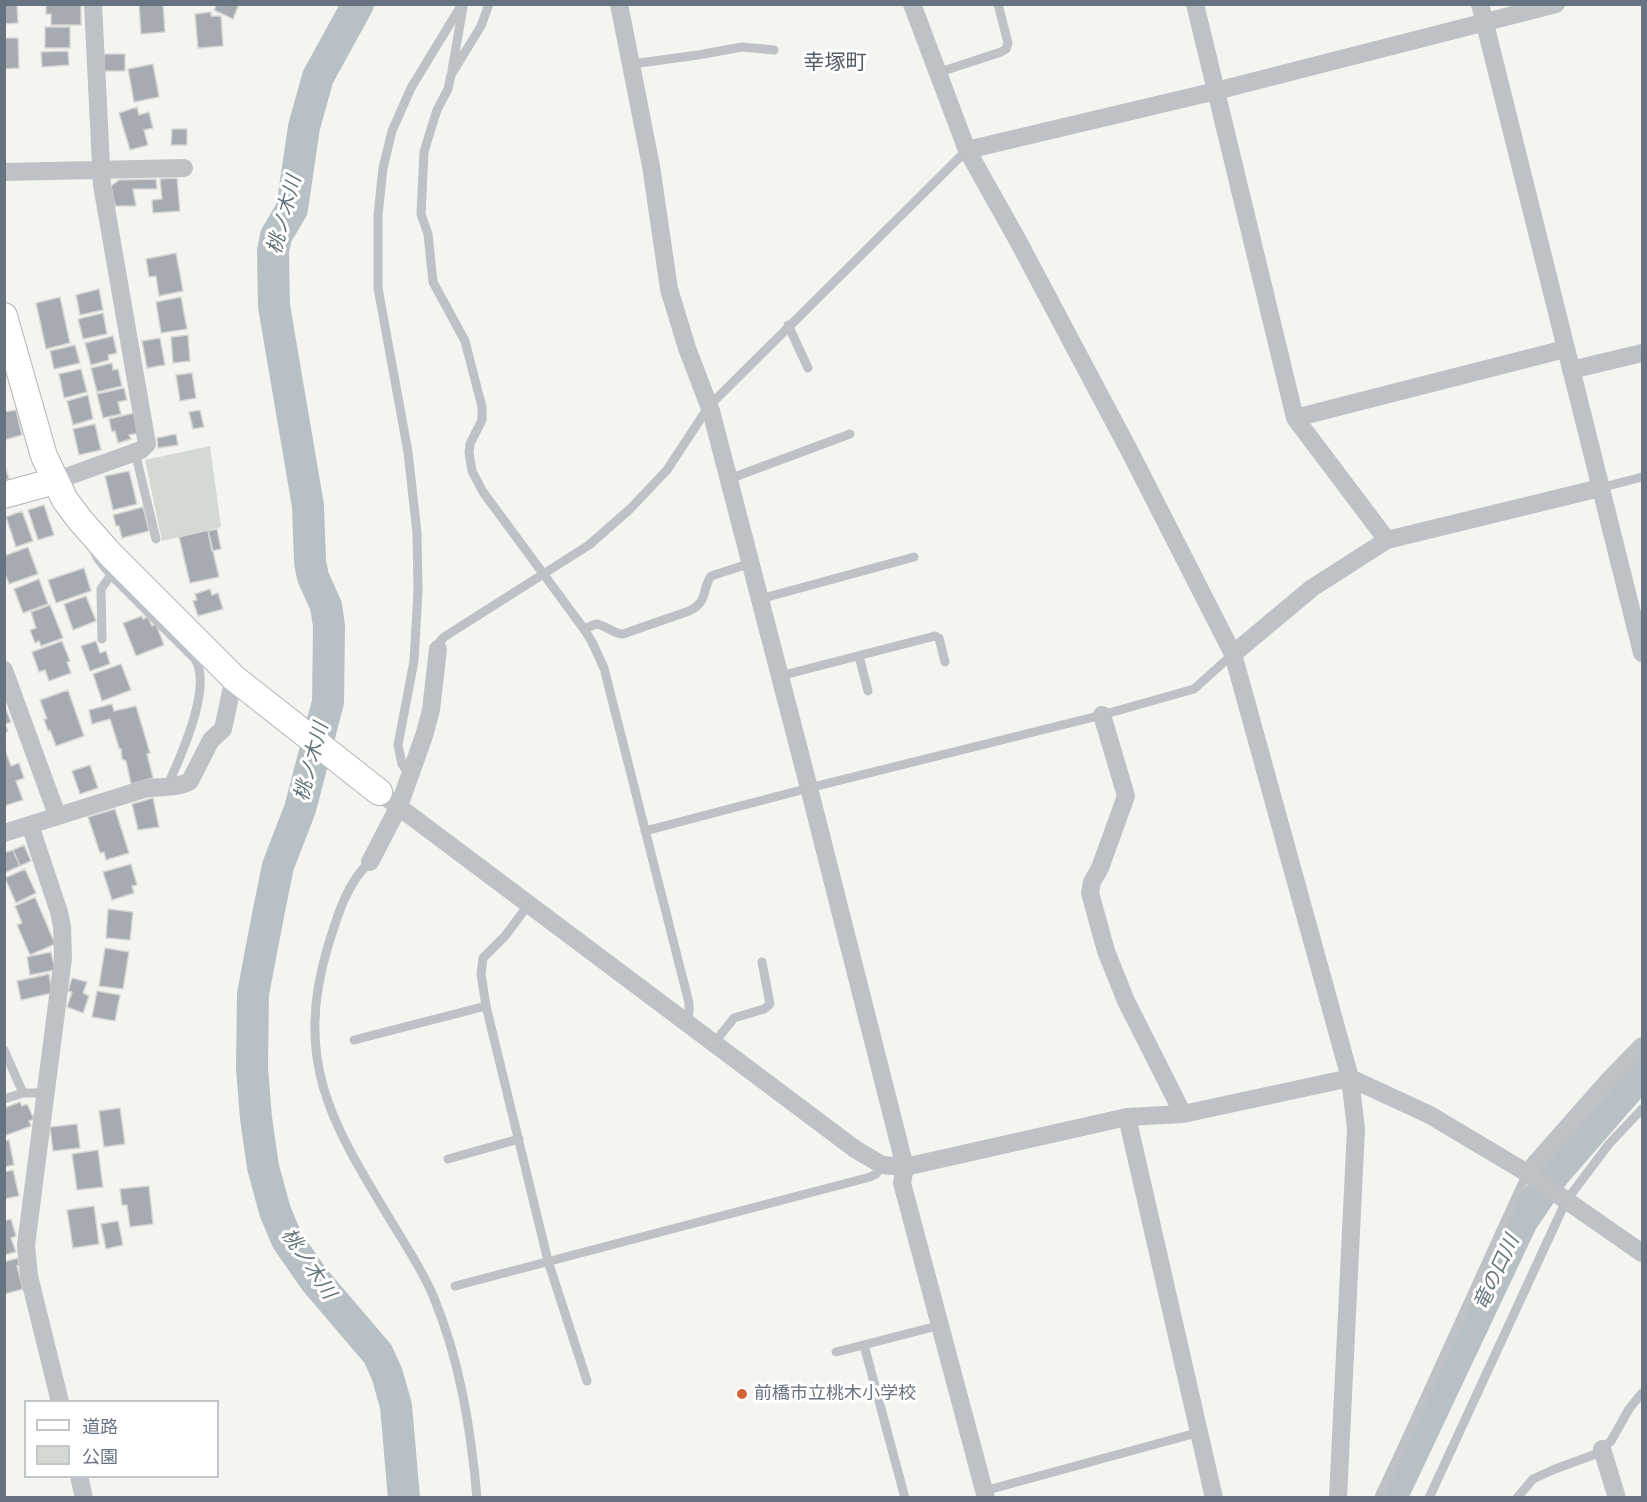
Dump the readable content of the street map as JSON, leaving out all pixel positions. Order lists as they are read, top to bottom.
{
  "districts": ["幸塚町"],
  "water": ["桃ノ木川", "竜の口川"],
  "places": ["前橋市立桃木小学校"],
  "legend": ["道路", "公園"]
}
